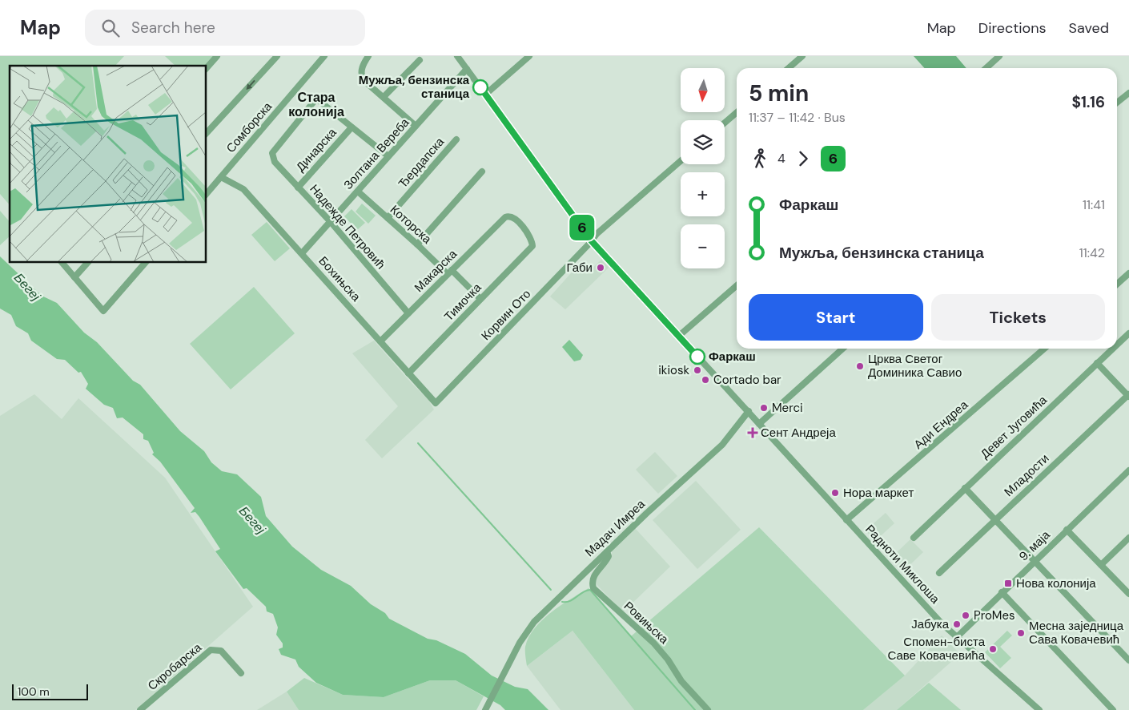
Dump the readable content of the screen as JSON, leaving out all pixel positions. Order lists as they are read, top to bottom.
{
  "streets": {
    "street": [
      "Сомборска",
      "Динарска",
      "Золтана Вереба",
      "Ђердапска",
      "Которска",
      "Надежде Петровић",
      "Макарска",
      "Бохињска",
      "Тимочка",
      "Корвин Ото",
      "Ади Ендреа",
      "Девет Југовића",
      "Младости",
      "Мадач Имреа",
      "9. маја",
      "Радноти Миклоша",
      "Ровињска",
      "Скробарска"
    ]
  },
  "crossings": [
    ["Сомборска", "Бохињска"],
    ["Динарска", "Надежде Петровић"],
    ["Золтана Вереба", "Которска"],
    ["Золтана Вереба", "Надежде Петровић"],
    ["Золтана Вереба", "Бохињска"],
    ["Золтана Вереба", "Радноти Миклоша"],
    ["Ђердапска", "Которска"],
    ["Которска", "Макарска"],
    ["Которска", "Тимочка"],
    ["Надежде Петровић", "Макарска"],
    ["Макарска", "Бохињска"],
    ["Макарска", "Тимочка"],
    ["Бохињска", "Тимочка"],
    ["Бохињска", "Корвин Ото"],
    ["Корвин Ото", "Радноти Миклоша"],
    ["Ади Ендреа", "Радноти Миклоша"],
    ["Мадач Имреа", "Радноти Миклоша"],
    ["Мадач Имреа", "Ровињска"],
    ["9. маја", "Радноти Миклоша"]
  ],
  "districts": ["Стара колонија"],
  "water": ["Бегеј"],
  "places": {
    "other": [
      "Мужља, бензинска станица",
      "Габи",
      "Фаркаш",
      "Црква Светог Доминика Савио",
      "ikiosk",
      "Cortado bar",
      "Merci",
      "Нора маркет",
      "ProMes",
      "Јабука",
      "Месна заједница Сава Ковачевић",
      "Спомен-биста Саве Ковачевића"
    ],
    "health": ["Сент Андреја"],
    "transit": ["Нова колонија"]
  },
  "lines": ["bus line 6"],
  "scale_bar": "100 m",
  "north": "bottom",
  "page": {
    "header": "Map",
    "search": "Search here",
    "nav": ["Map", "Directions", "Saved"],
    "on_map": "6",
    "map_buttons": ["+", "−"],
    "heading": ["5 min", "11:37 – 11:42 · Bus", "$1.16"],
    "legs": ["4", "6"],
    "list": [
      {
        "name": "Фаркаш",
        "value": "11:41"
      },
      {
        "name": "Мужља, бензинска станица",
        "value": "11:42"
      }
    ],
    "buttons": ["Start", "Tickets"],
    "scale": "100 m"
  }
}
